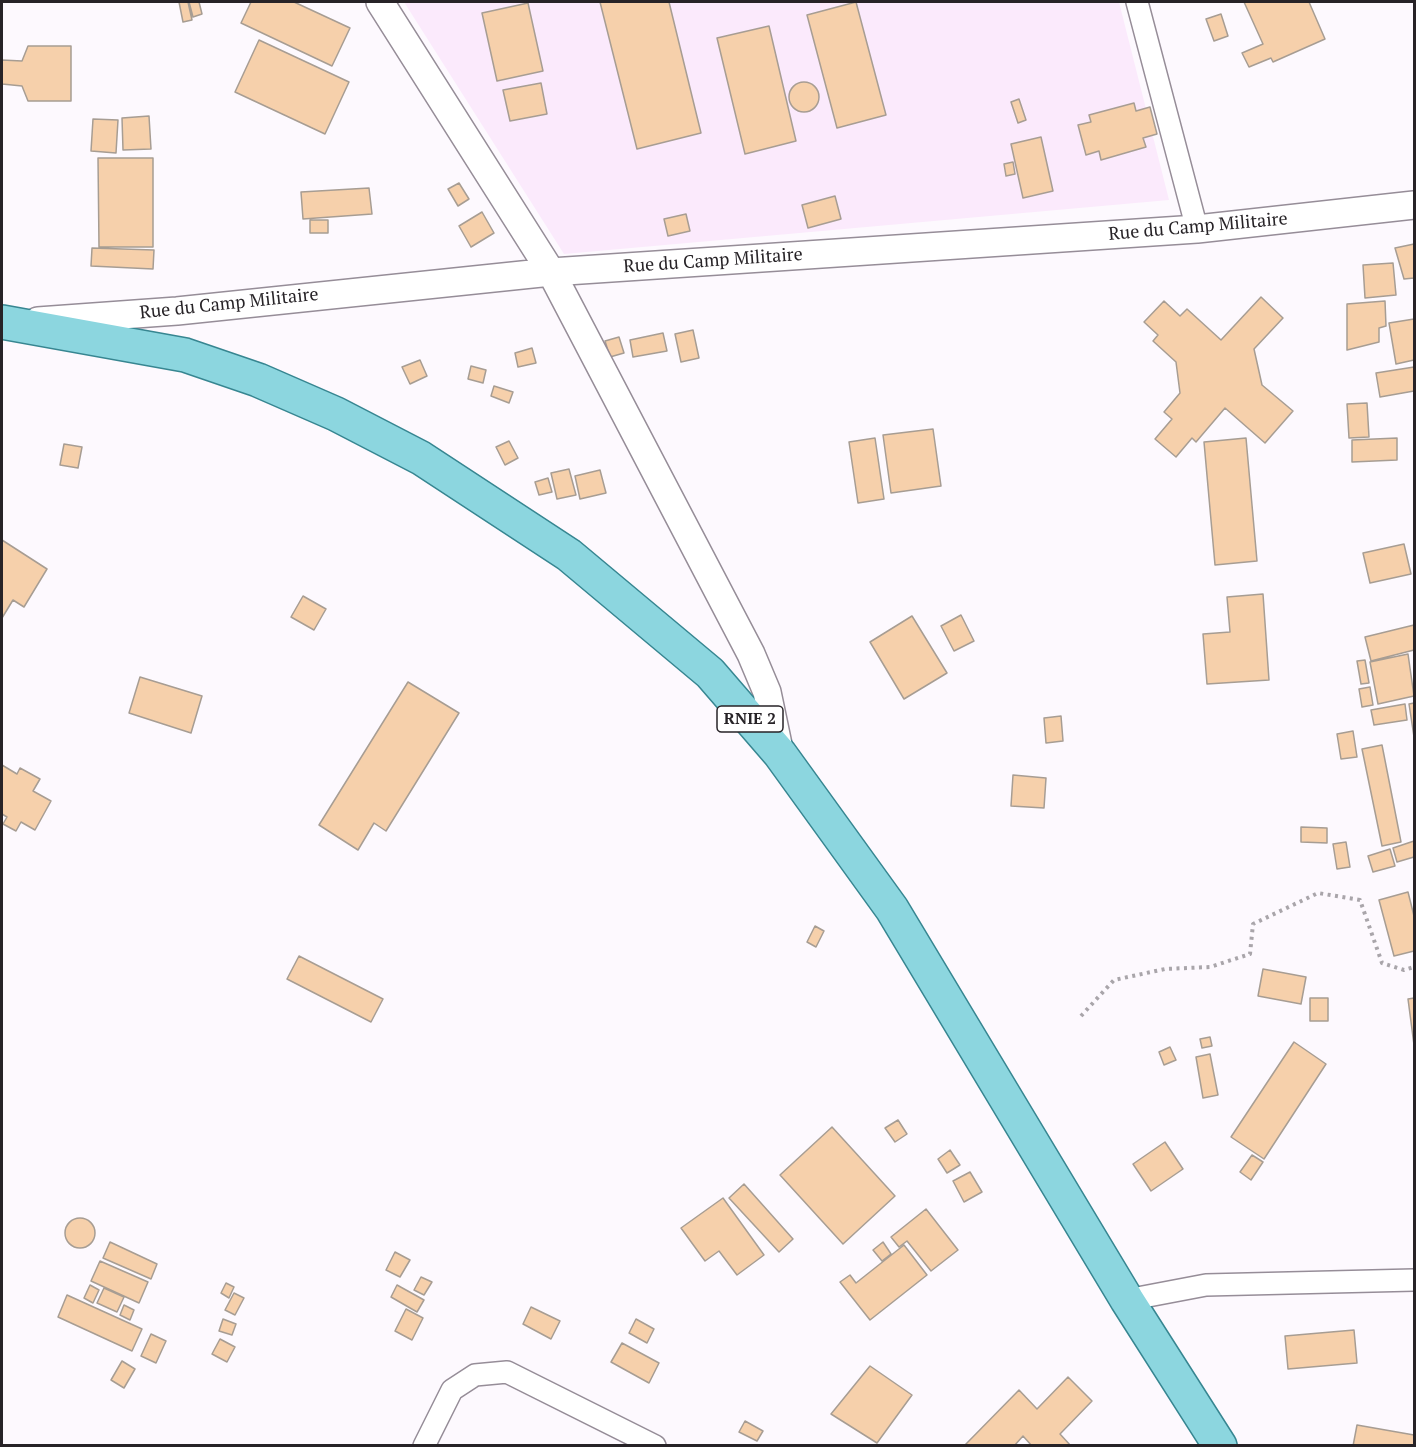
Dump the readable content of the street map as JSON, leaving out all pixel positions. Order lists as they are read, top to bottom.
{
  "streets": {
    "main road": ["RNIE 2"],
    "street": ["Rue du Camp Militaire"]
  },
  "crossings": [
    ["Rue du Camp Militaire", "RNIE 2"]
  ]
}
